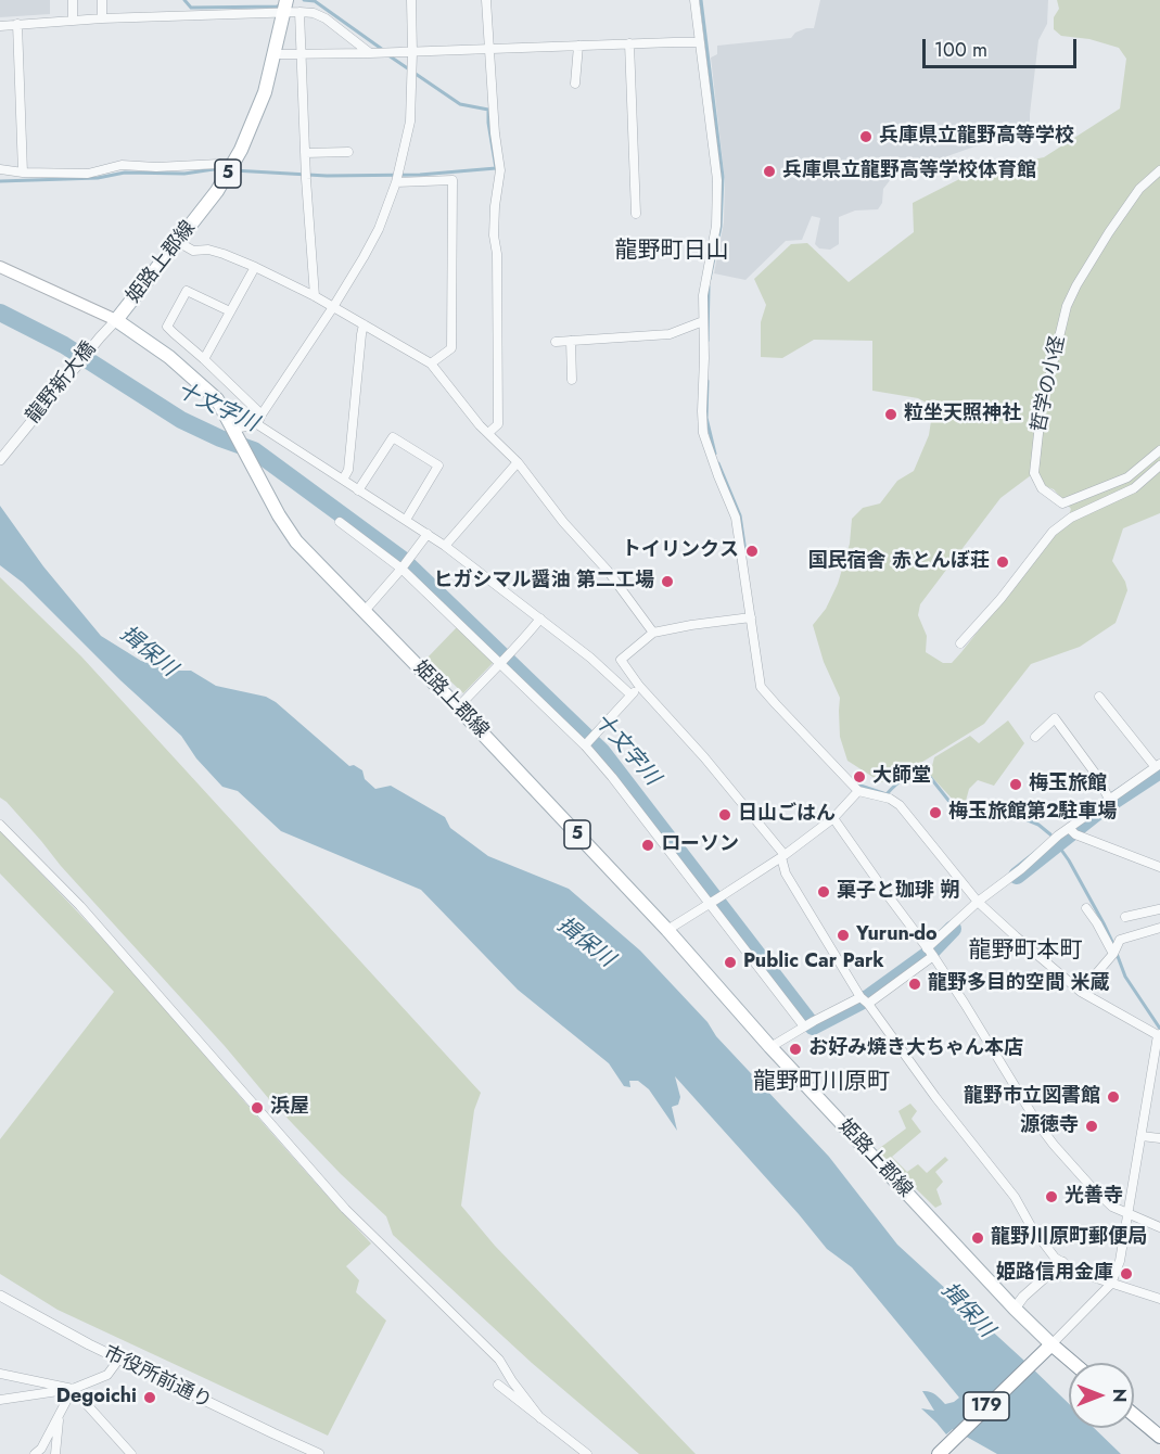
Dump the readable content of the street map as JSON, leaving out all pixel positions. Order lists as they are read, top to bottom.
{
  "streets": {
    "main road": ["5", "姫路上郡線", "179"],
    "street": ["龍野新大橋", "哲学の小径", "市役所前通り"]
  },
  "crossings": [
    ["姫路上郡線", "龍野新大橋"],
    ["姫路上郡線", "179"]
  ],
  "districts": ["龍野町日山", "龍野町本町", "龍野町川原町"],
  "water": ["十文字川", "揖保川"],
  "places": [
    "兵庫県立龍野高等学校",
    "兵庫県立龍野高等学校体育館",
    "粒坐天照神社",
    "トイリンクス",
    "国民宿舎 赤とんぼ荘",
    "ヒガシマル醤油 第二工場",
    "大師堂",
    "梅玉旅館",
    "梅玉旅館第２駐車場",
    "日山ごはん",
    "ローソン",
    "菓子と珈琲 朔",
    "Yurun-do",
    "Public Car Park",
    "龍野多目的空間 米蔵",
    "お好み焼き大ちゃん本店",
    "龍野市立図書館",
    "浜屋",
    "源徳寺",
    "光善寺",
    "龍野川原町郵便局",
    "姫路信用金庫",
    "Degoichi"
  ],
  "scale_bar": "100 m",
  "north": "right"
}
